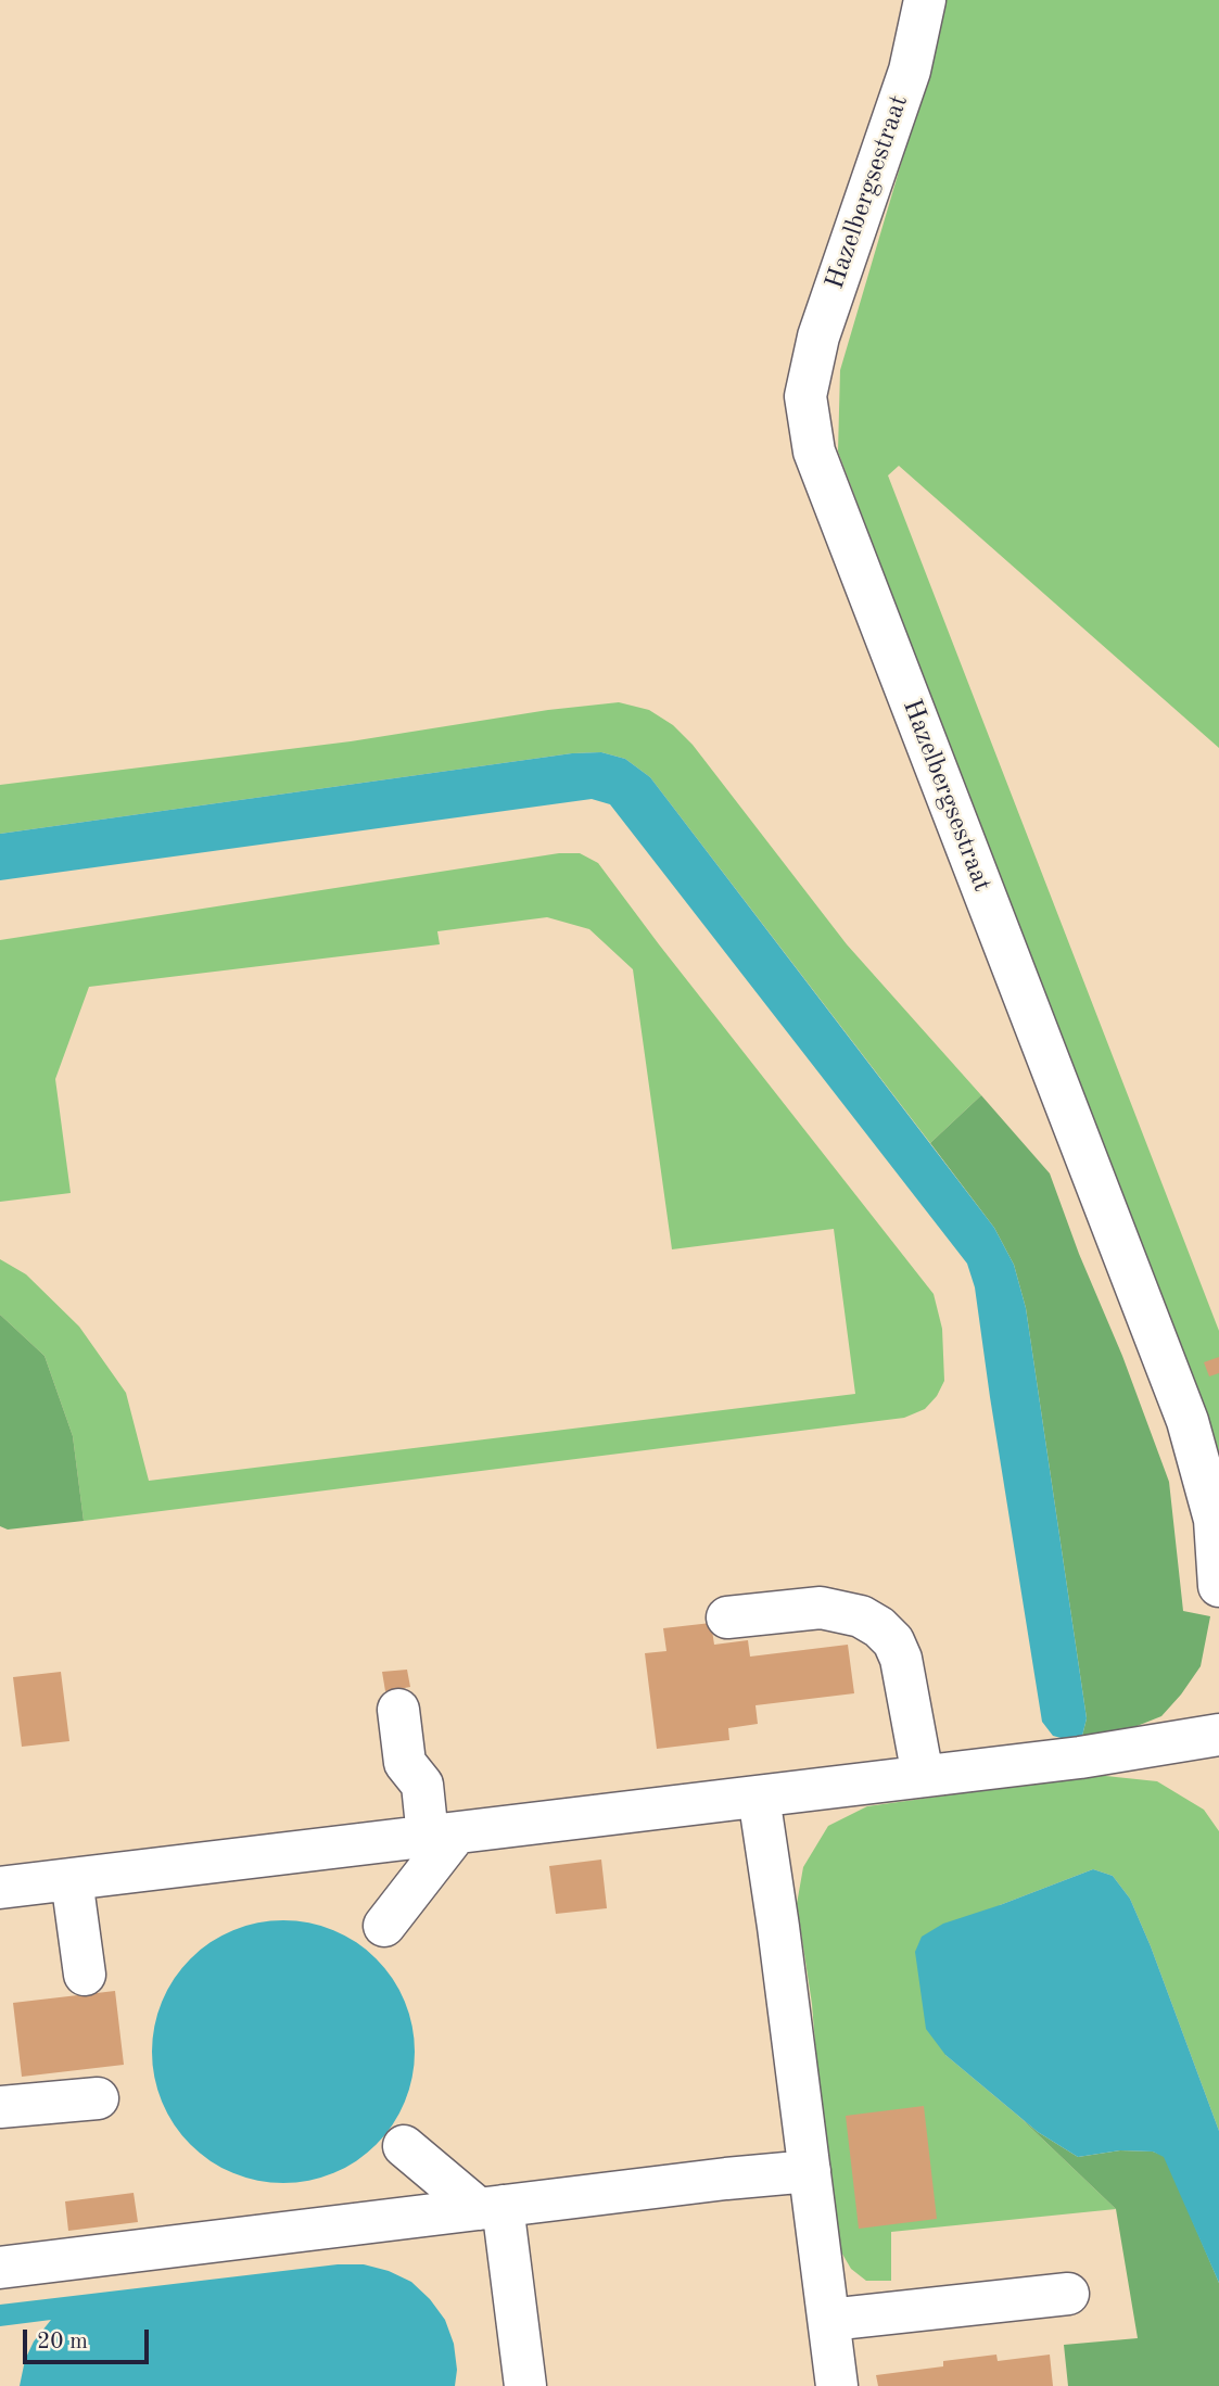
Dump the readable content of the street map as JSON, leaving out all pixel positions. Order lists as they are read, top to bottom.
{
  "streets": {
    "street": ["Hazelbergsestraat"]
  },
  "scale_bar": "20 m"
}
